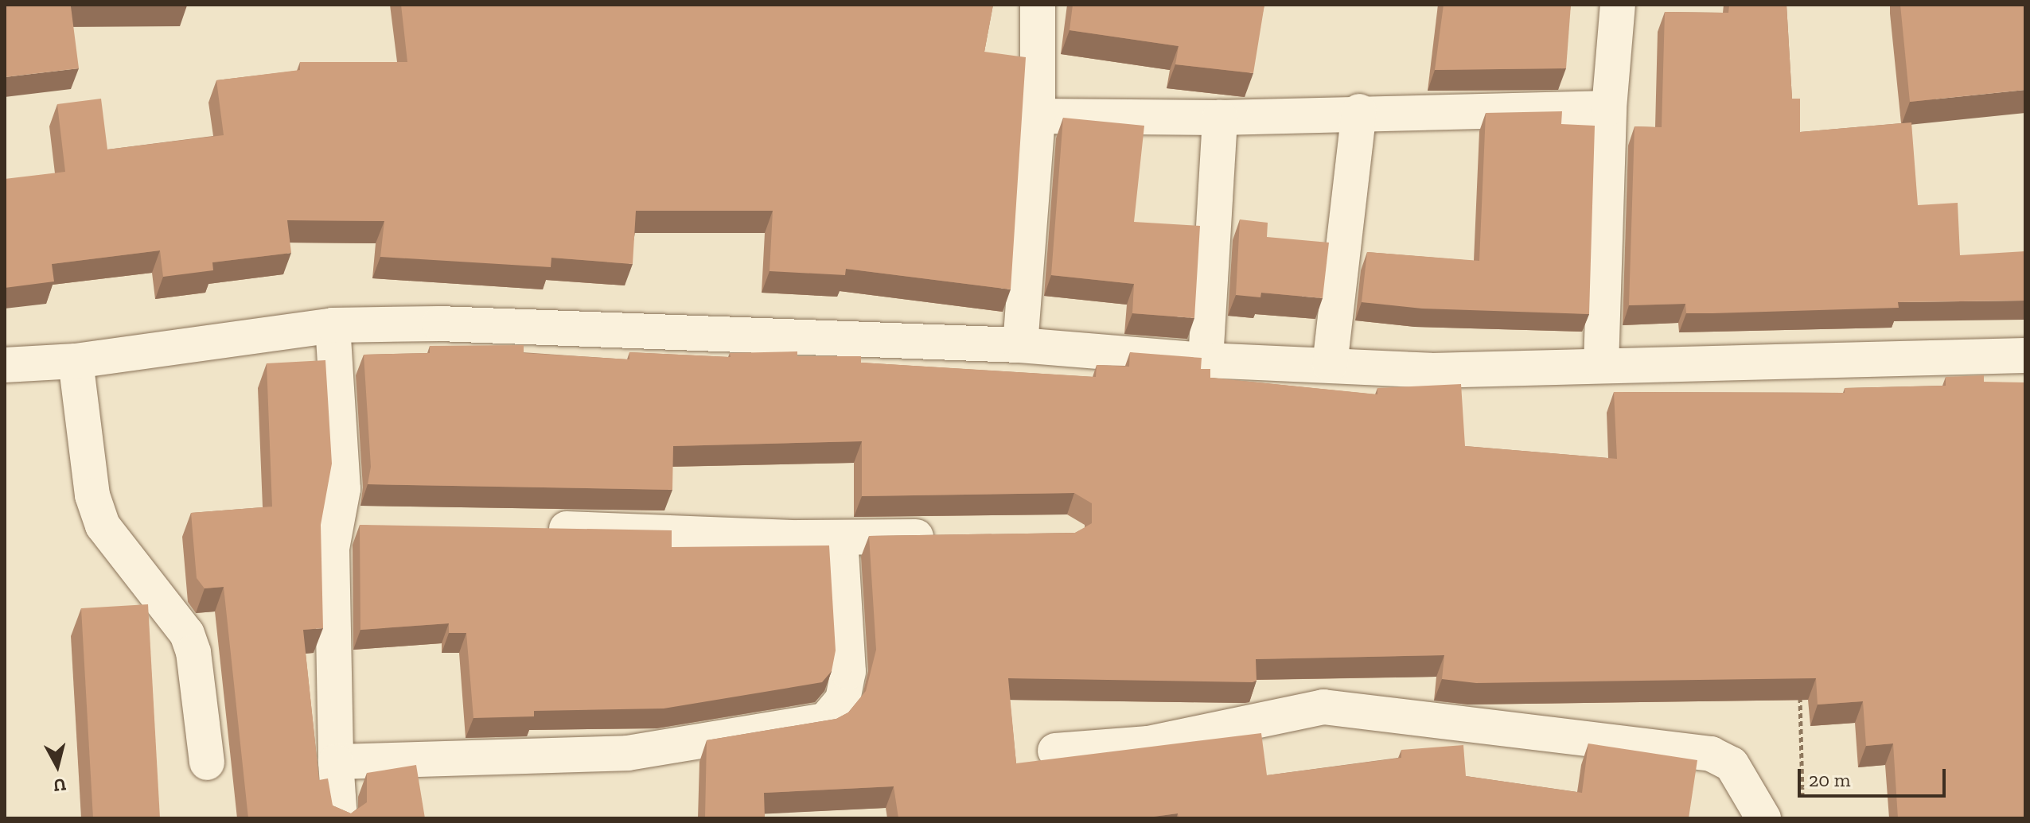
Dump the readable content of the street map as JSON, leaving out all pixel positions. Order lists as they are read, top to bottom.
{
  "scale_bar": "20 m",
  "north": "bottom"
}
